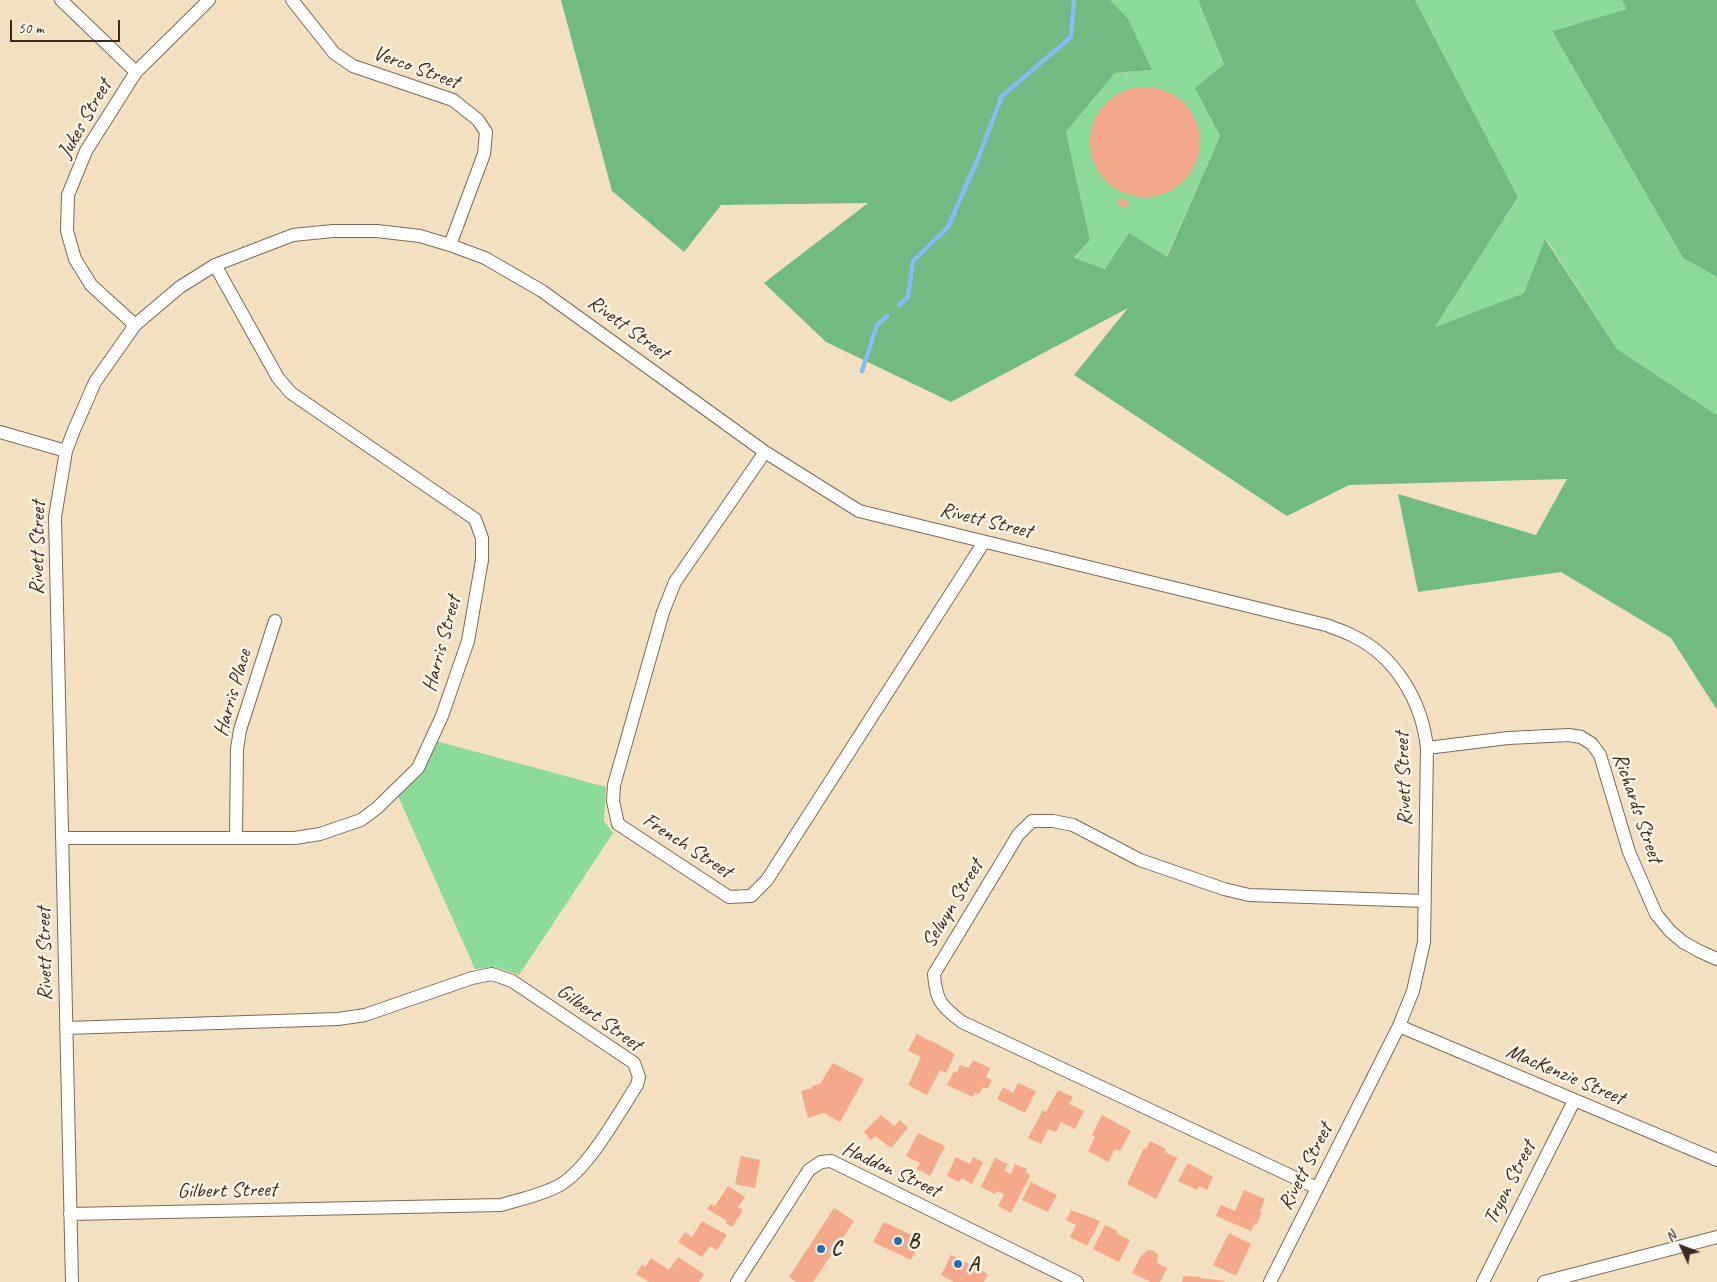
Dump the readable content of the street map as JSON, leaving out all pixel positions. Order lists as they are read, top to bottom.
{
  "streets": {
    "street": [
      "Verco Street",
      "Jukes Street",
      "Rivett Street",
      "Harris Street",
      "Harris Place",
      "Richards Street",
      "French Street",
      "Selwyn Street",
      "Gilbert Street",
      "MacKenzie Street",
      "Haddon Street",
      "Tryon Street"
    ]
  },
  "crossings": [
    ["Verco Street", "Rivett Street"],
    ["Jukes Street", "Rivett Street"],
    ["Rivett Street", "Harris Street"],
    ["Rivett Street", "Richards Street"],
    ["Rivett Street", "French Street"],
    ["Rivett Street", "Selwyn Street"],
    ["Rivett Street", "Gilbert Street"],
    ["Rivett Street", "MacKenzie Street"],
    ["Harris Street", "Harris Place"],
    ["MacKenzie Street", "Tryon Street"]
  ],
  "places": ["B", "C", "A"],
  "scale_bar": "50 m",
  "north": "top left"
}
